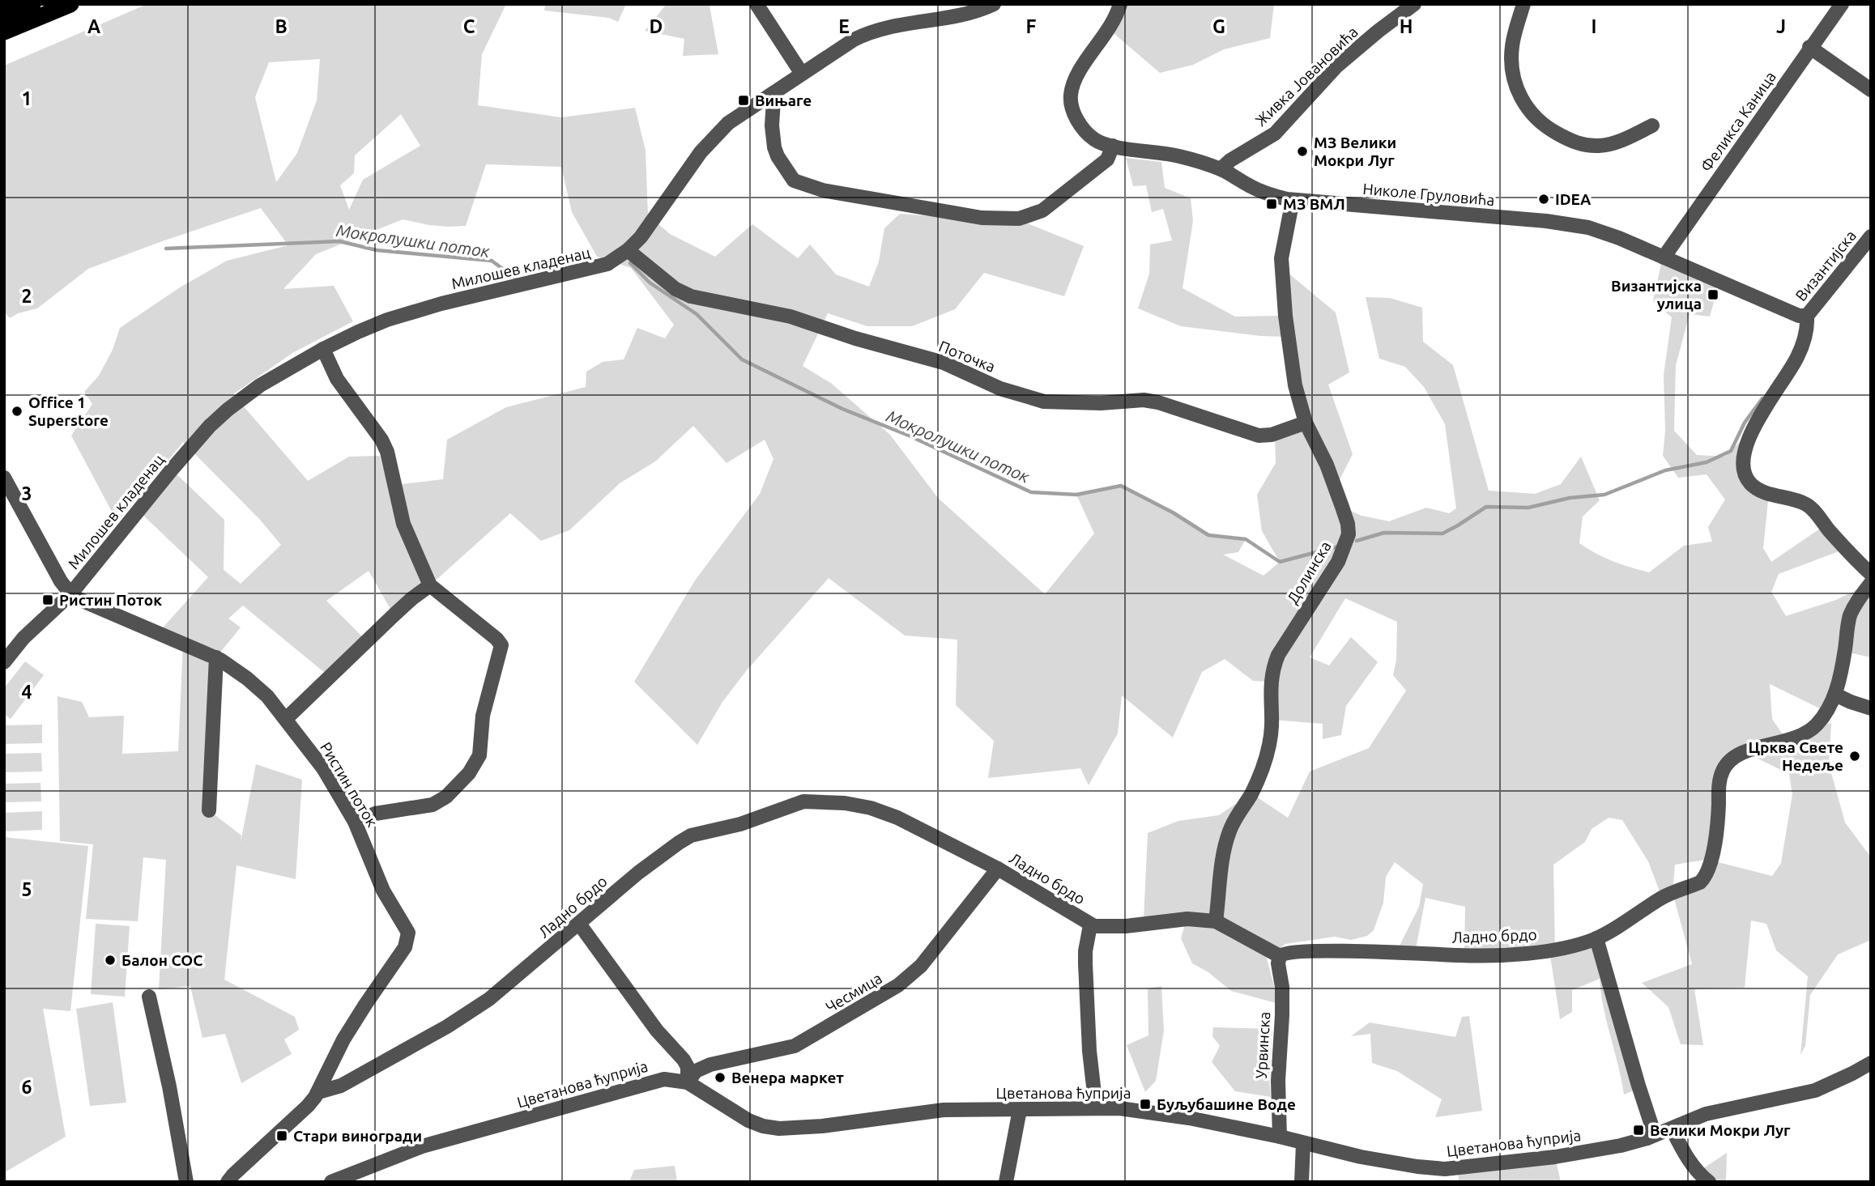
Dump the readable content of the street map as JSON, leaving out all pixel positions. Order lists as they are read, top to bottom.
{
  "streets": {
    "street": [
      "Живка Јовановића",
      "Феликса Каница",
      "Николе Груловића",
      "Византијска",
      "Милошев кладенац",
      "Поточка",
      "Долинска",
      "Ристин поток",
      "Ладно брдо",
      "Чесмица",
      "Урвинска",
      "Цветанова ћуприја"
    ]
  },
  "crossings": [
    ["Живка Јовановића", "Николе Груловића"],
    ["Феликса Каница", "Николе Груловића"],
    ["Николе Груловића", "Византијска"],
    ["Николе Груловића", "Долинска"],
    ["Милошев кладенац", "Поточка"],
    ["Милошев кладенац", "Ристин поток"],
    ["Поточка", "Долинска"],
    ["Долинска", "Ладно брдо"],
    ["Ристин поток", "Ладно брдо"],
    ["Ладно брдо", "Чесмица"],
    ["Ладно брдо", "Урвинска"],
    ["Чесмица", "Цветанова ћуприја"],
    ["Урвинска", "Цветанова ћуприја"]
  ],
  "water": ["Мокролушки поток"],
  "places": {
    "transit": [
      "Вињаге",
      "МЗ ВМЛ",
      "Византијска улица",
      "Ристин Поток",
      "Буљубашине Воде",
      "Велики Мокри Луг",
      "Стари виногради"
    ],
    "other": [
      "МЗ Велики Мокри Луг",
      "IDEA",
      "Office 1 Superstore",
      "Црква Свете Недеље",
      "Балон СОС",
      "Венера маркет"
    ]
  },
  "grid": {
    "columns": [
      "A",
      "B",
      "C",
      "D",
      "E",
      "F",
      "G",
      "H",
      "I",
      "J"
    ],
    "rows": [
      "1",
      "2",
      "3",
      "4",
      "5",
      "6"
    ]
  }
}
